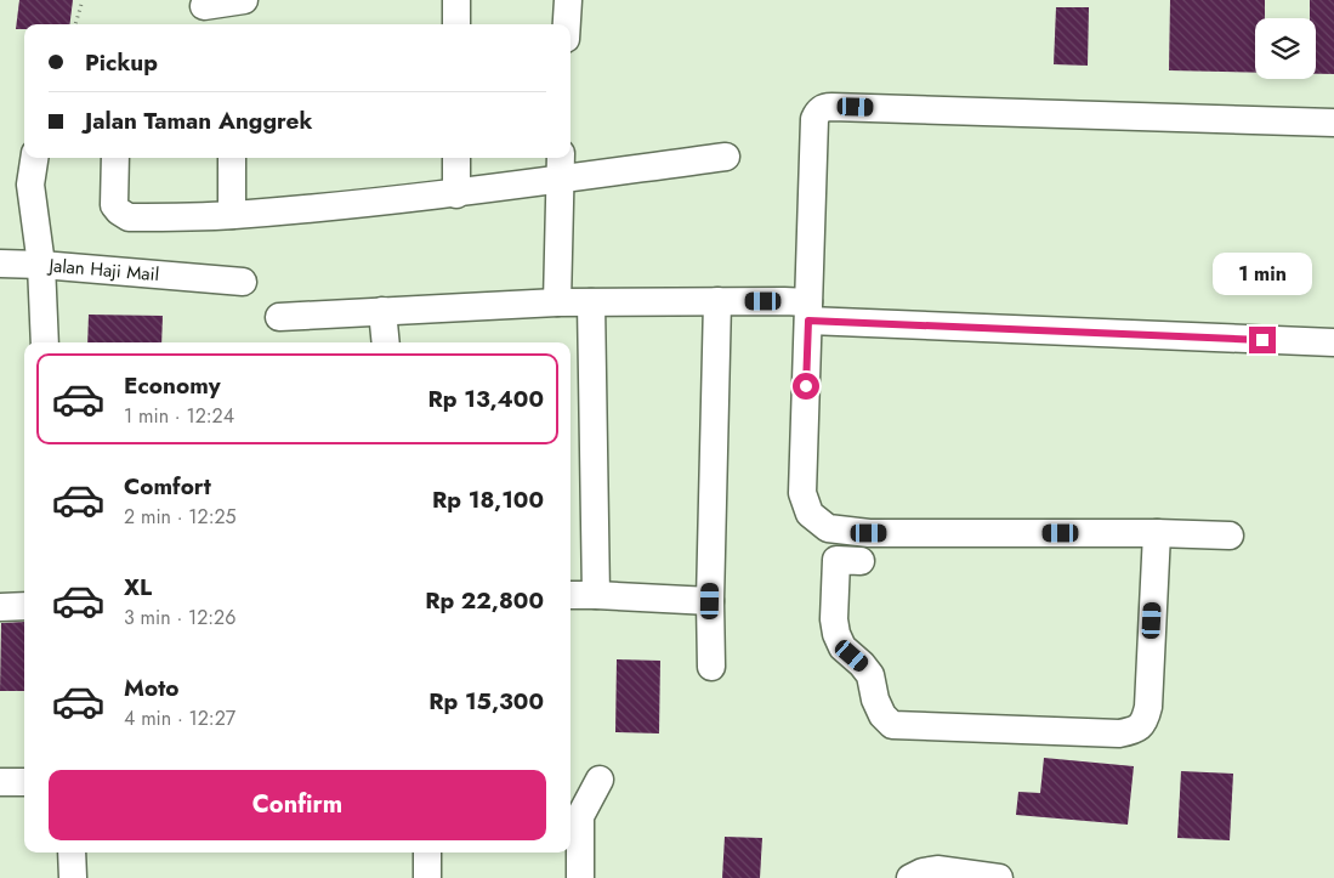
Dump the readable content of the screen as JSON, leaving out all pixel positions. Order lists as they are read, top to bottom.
{
  "streets": {
    "street": ["Jalan Haji Mail"]
  },
  "page": {
    "banner": ["Pickup", "Jalan Taman Anggrek"],
    "bubble": "1 min",
    "list": [
      {
        "name": "Economy",
        "note": "1 min · 12:24",
        "value": "Rp 13,400"
      },
      {
        "name": "Comfort",
        "note": "2 min · 12:25",
        "value": "Rp 18,100"
      },
      {
        "name": "XL",
        "note": "3 min · 12:26",
        "value": "Rp 22,800"
      },
      {
        "name": "Moto",
        "note": "4 min · 12:27",
        "value": "Rp 15,300"
      }
    ],
    "buttons": "Confirm"
  }
}
